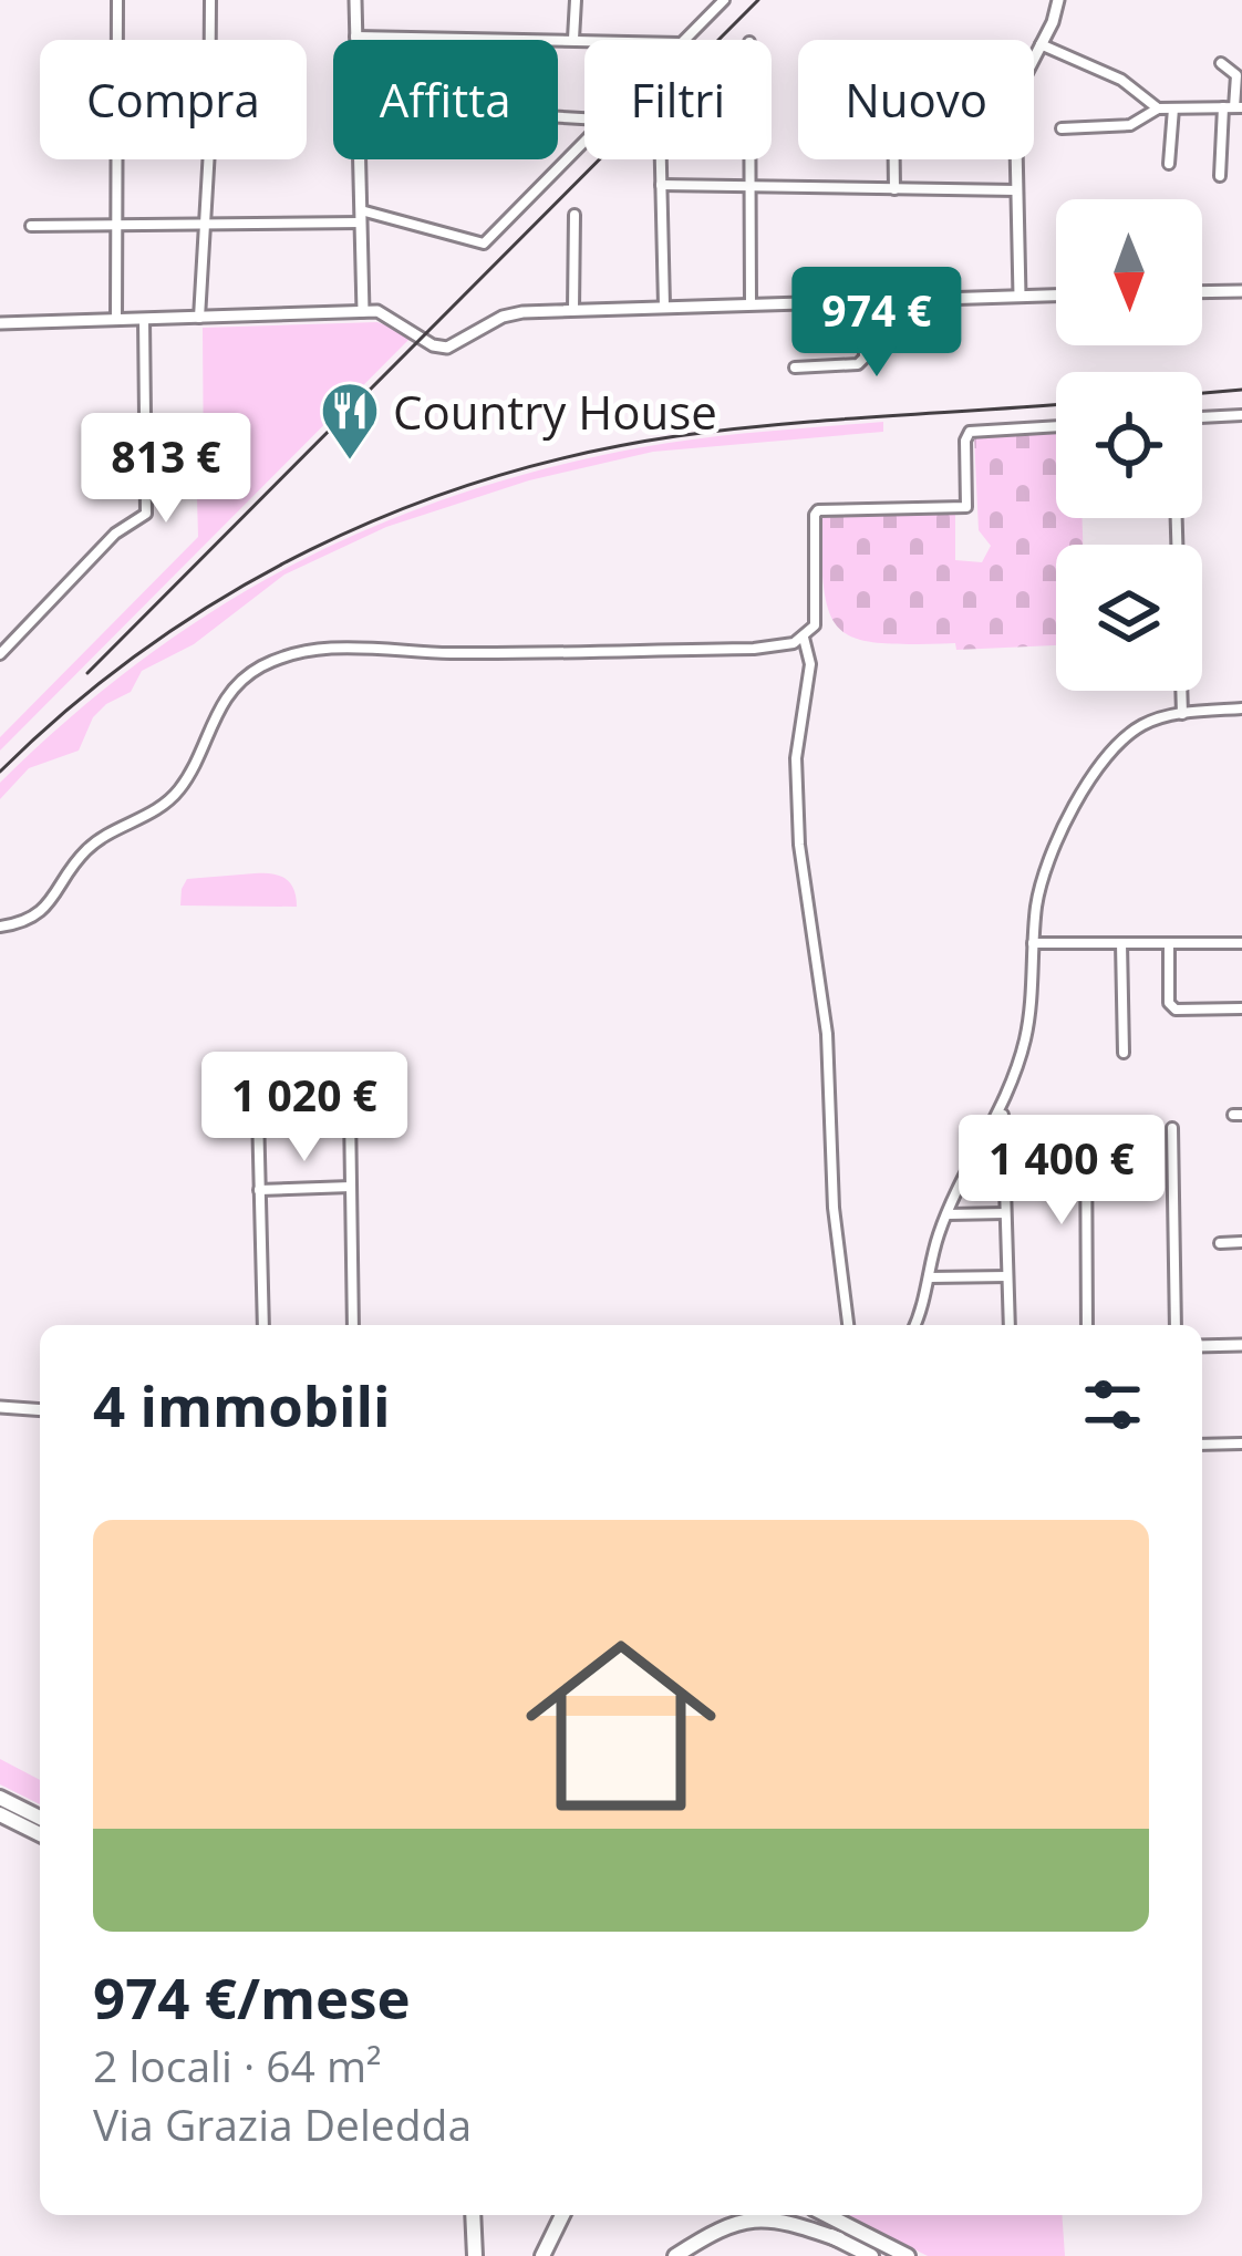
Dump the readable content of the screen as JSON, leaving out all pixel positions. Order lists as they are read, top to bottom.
{
  "places": {
    "restaurant": ["Country House"]
  },
  "north": "bottom",
  "page": {
    "chip": [
      "Compra",
      "Affitta",
      "Filtri",
      "Nuovo"
    ],
    "price": [
      "974 €",
      "813 €",
      "1 020 €",
      "1 400 €"
    ],
    "heading": "4 immobili",
    "list": [
      {
        "name": "974 €/mese",
        "note": "2 locali · 64 m² · Via Grazia Deledda"
      }
    ]
  }
}
